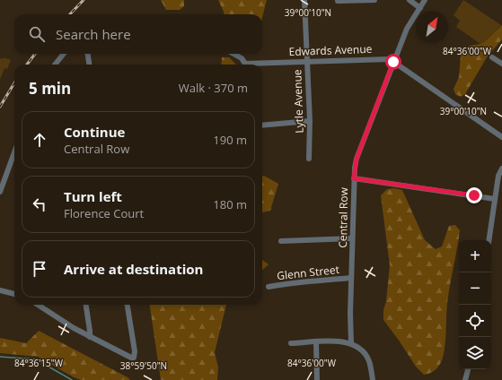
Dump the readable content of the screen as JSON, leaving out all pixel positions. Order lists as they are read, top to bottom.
{
  "streets": {
    "street": [
      "Edwards Avenue",
      "Lytle Avenue",
      "Central Row",
      "Glenn Street"
    ]
  },
  "crossings": [
    ["Edwards Avenue", "Lytle Avenue"],
    ["Edwards Avenue", "Central Row"],
    ["Central Row", "Glenn Street"]
  ],
  "north": "top right",
  "page": {
    "search": "Search here",
    "heading": ["5 min", "Walk · 370 m"],
    "list": [
      ["Continue", "Central Row", "190 m"],
      ["Turn left", "Florence Court", "180 m"],
      "Arrive at destination"
    ],
    "map_buttons": ["+", "−"]
  },
  "coordinates": [
    "39°00'10\"N",
    "84°36'00\"W",
    "84°36'15\"W",
    "38°59'50\"N"
  ]
}
